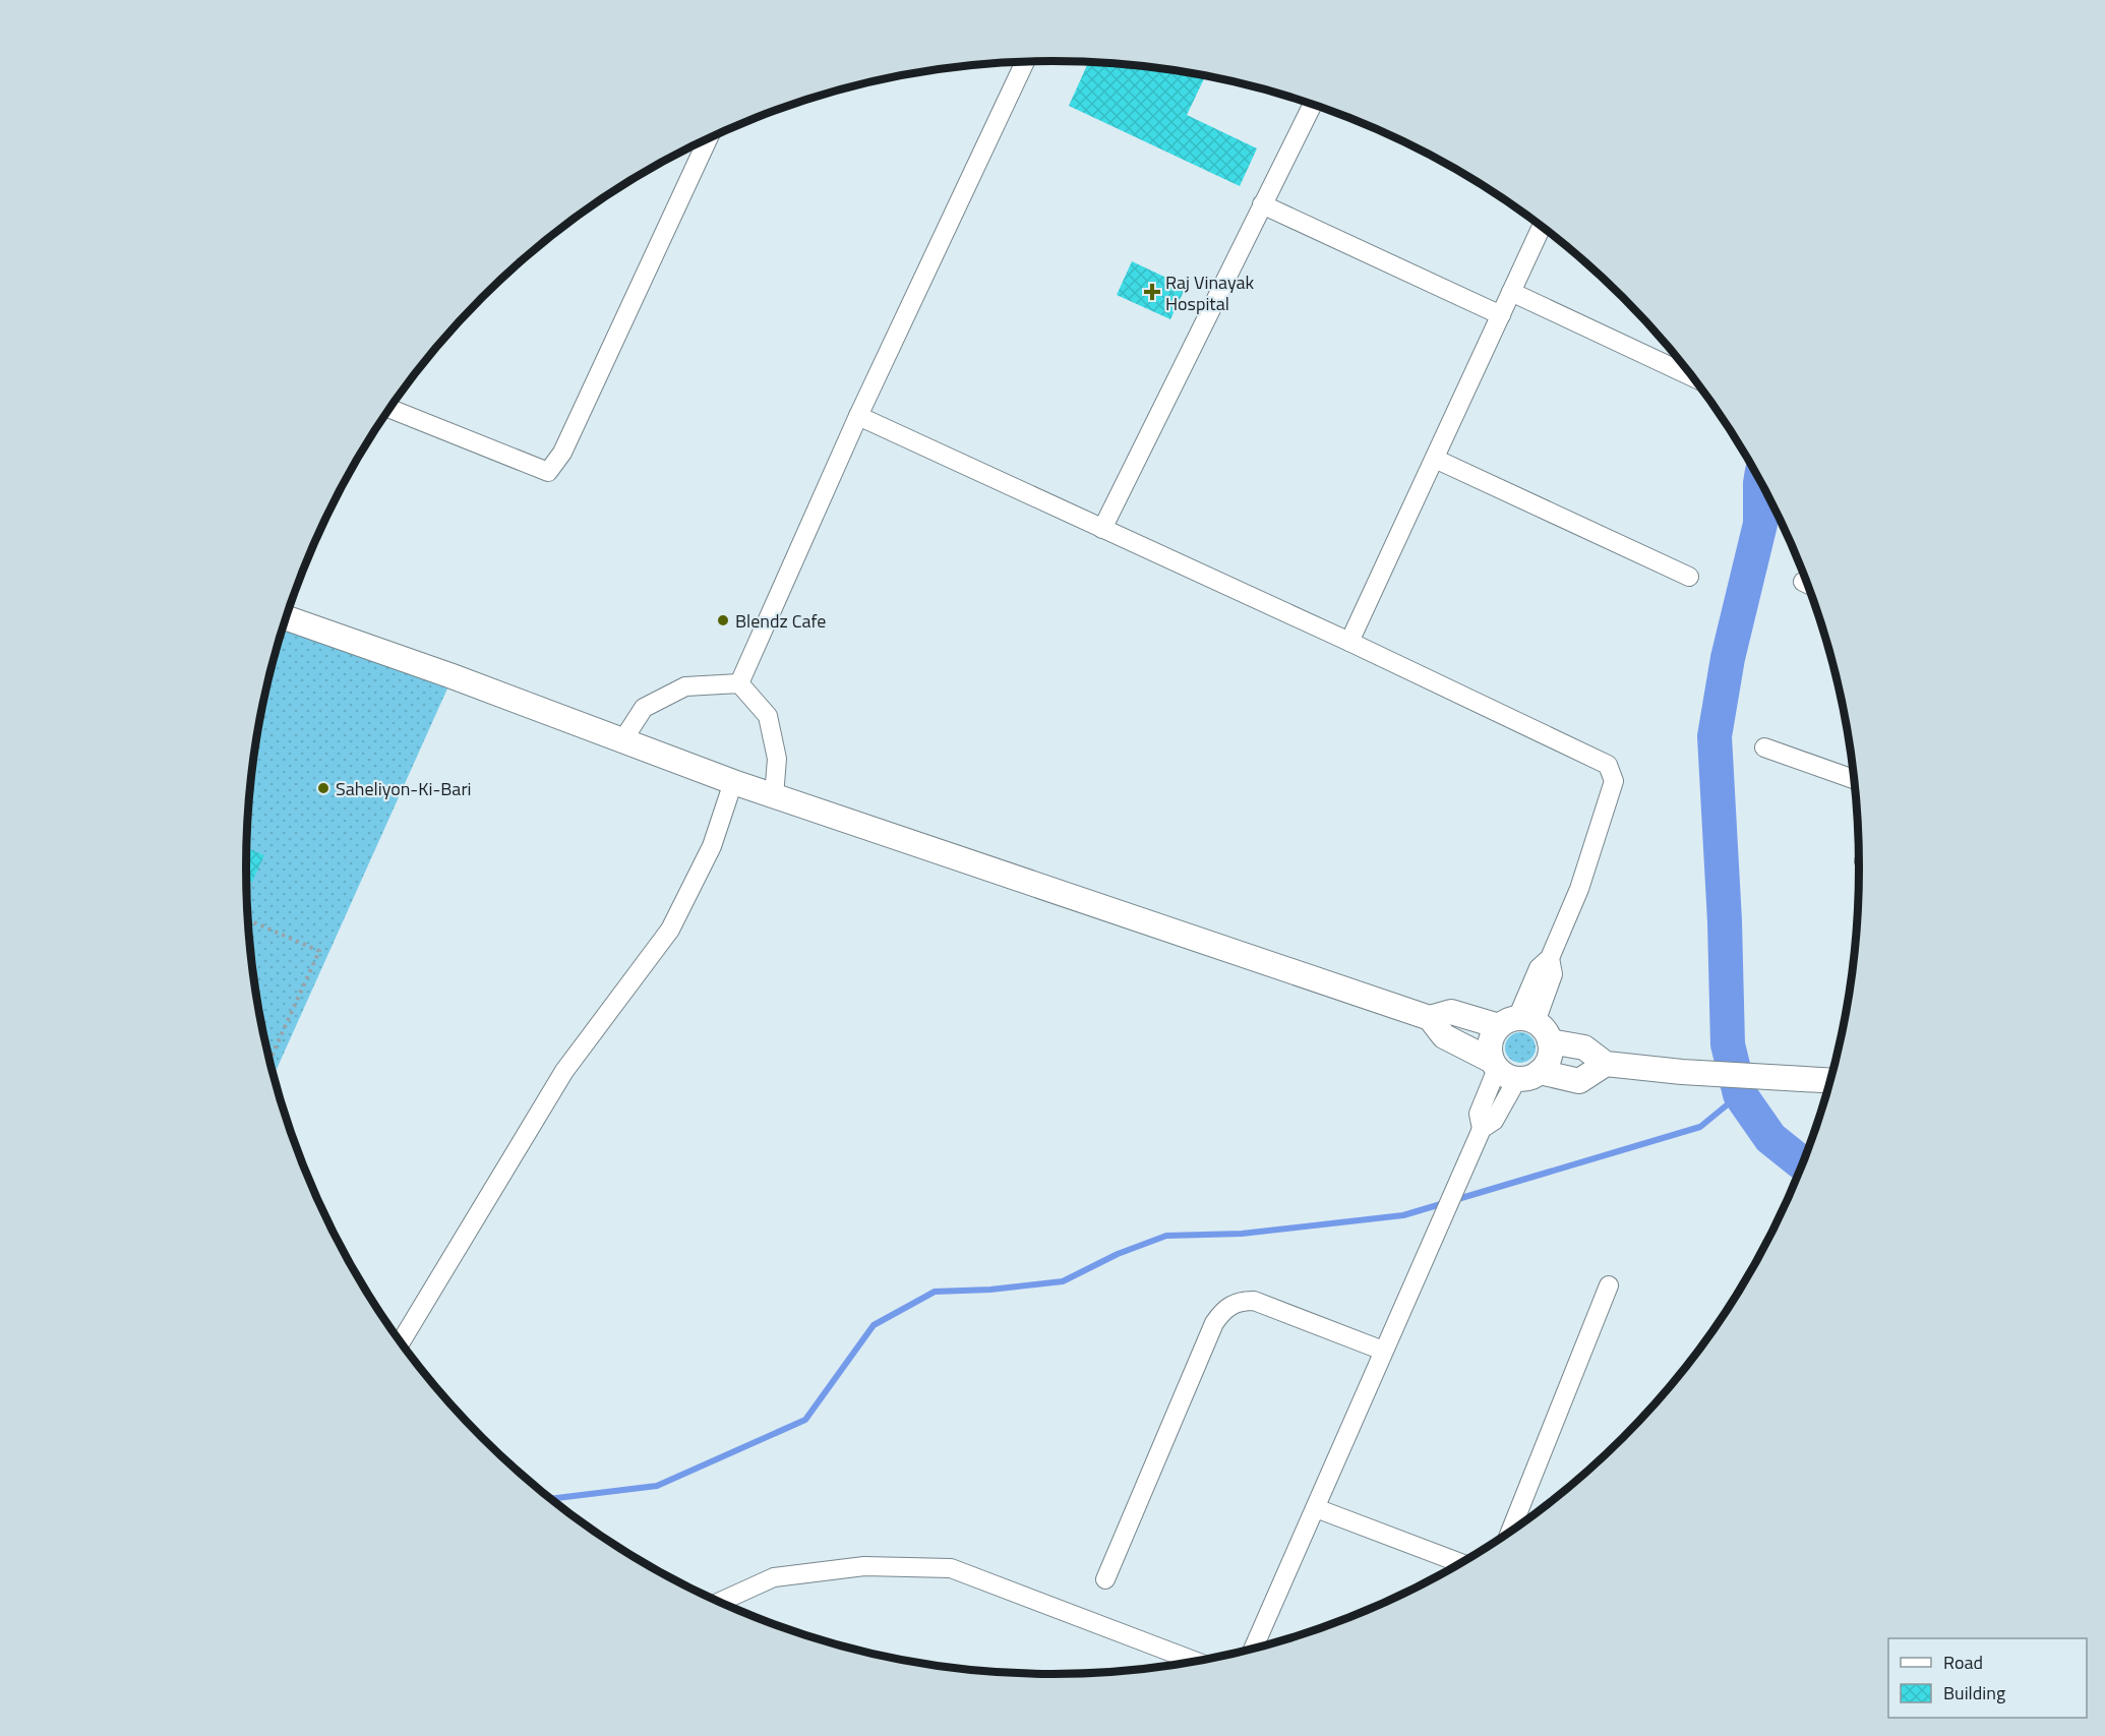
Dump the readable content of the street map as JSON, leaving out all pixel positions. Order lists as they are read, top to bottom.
{
  "places": {
    "health": ["Raj Vinayak Hospital"],
    "other": ["Blendz Cafe", "Saheliyon-Ki-Bari"]
  },
  "legend": ["Road", "Building"]
}
